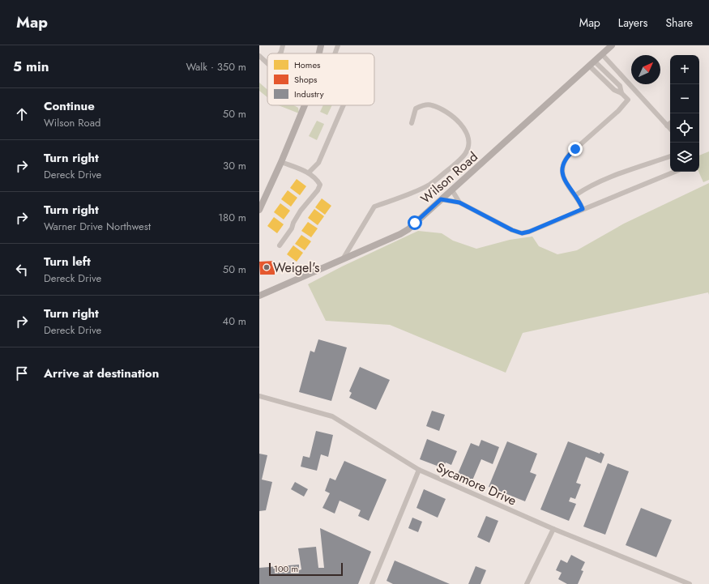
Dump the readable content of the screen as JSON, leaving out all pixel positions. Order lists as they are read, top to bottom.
{
  "streets": {
    "street": ["Wilson Road", "Sycamore Drive"]
  },
  "places": ["Weigel's"],
  "legend": ["Homes", "Shops", "Industry"],
  "scale_bar": "100 m",
  "north": "top right",
  "page": {
    "header": "Map",
    "nav": ["Map", "Layers", "Share"],
    "heading": ["5 min", "Walk · 350 m"],
    "map_buttons": ["+", "−"],
    "list": [
      ["Continue", "Wilson Road", "50 m"],
      ["Turn right", "Dereck Drive", "30 m"],
      ["Turn right", "Warner Drive Northwest", "180 m"],
      ["Turn left", "Dereck Drive", "50 m"],
      ["Turn right", "Dereck Drive", "40 m"],
      "Arrive at destination"
    ],
    "scale": "100 m"
  }
}
